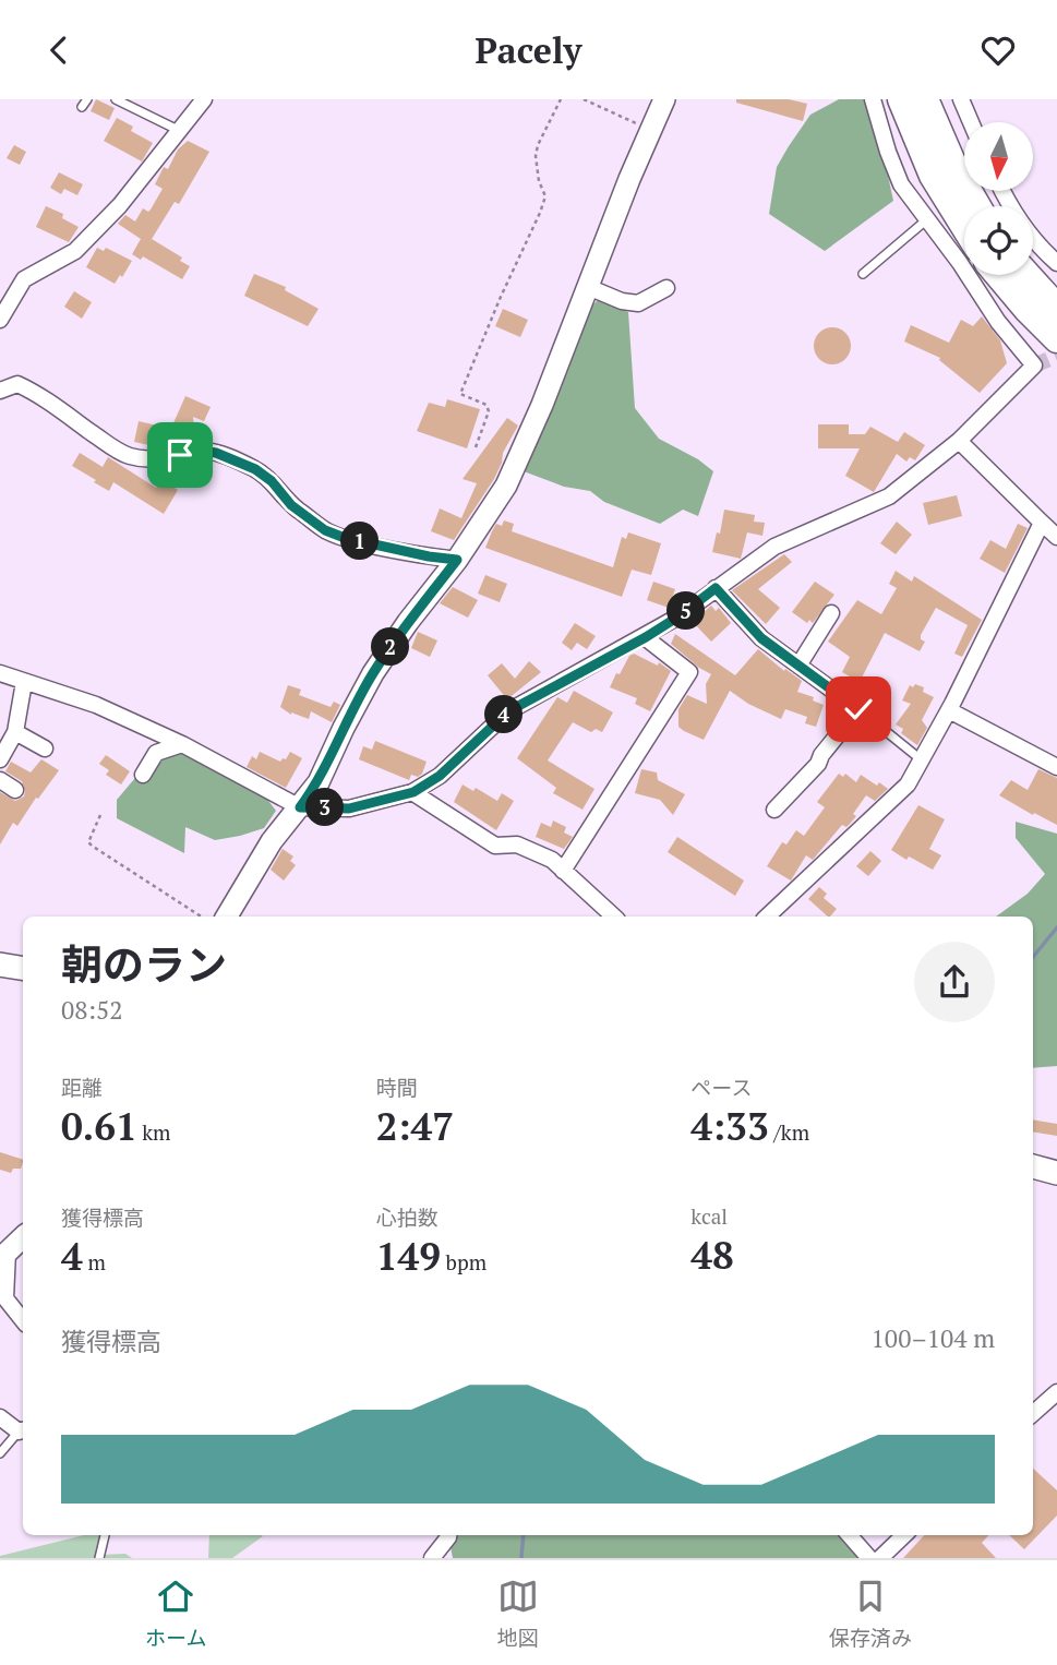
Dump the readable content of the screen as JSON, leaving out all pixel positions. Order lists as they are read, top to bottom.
{
  "north": "bottom",
  "page": {
    "header": "Pacely",
    "pins": [
      "1",
      "5",
      "2",
      "4",
      "3"
    ],
    "heading": ["朝のラン", "08:52"],
    "stats": [
      ["距離", "0.61 km"],
      ["時間", "2:47"],
      ["ペース", "4:33 /km"],
      ["獲得標高", "4 m"],
      ["心拍数", "149 bpm"],
      ["kcal", "48"]
    ],
    "chart": ["獲得標高", "100–104 m"],
    "tabs": ["ホーム", "地図", "保存済み"]
  }
}
